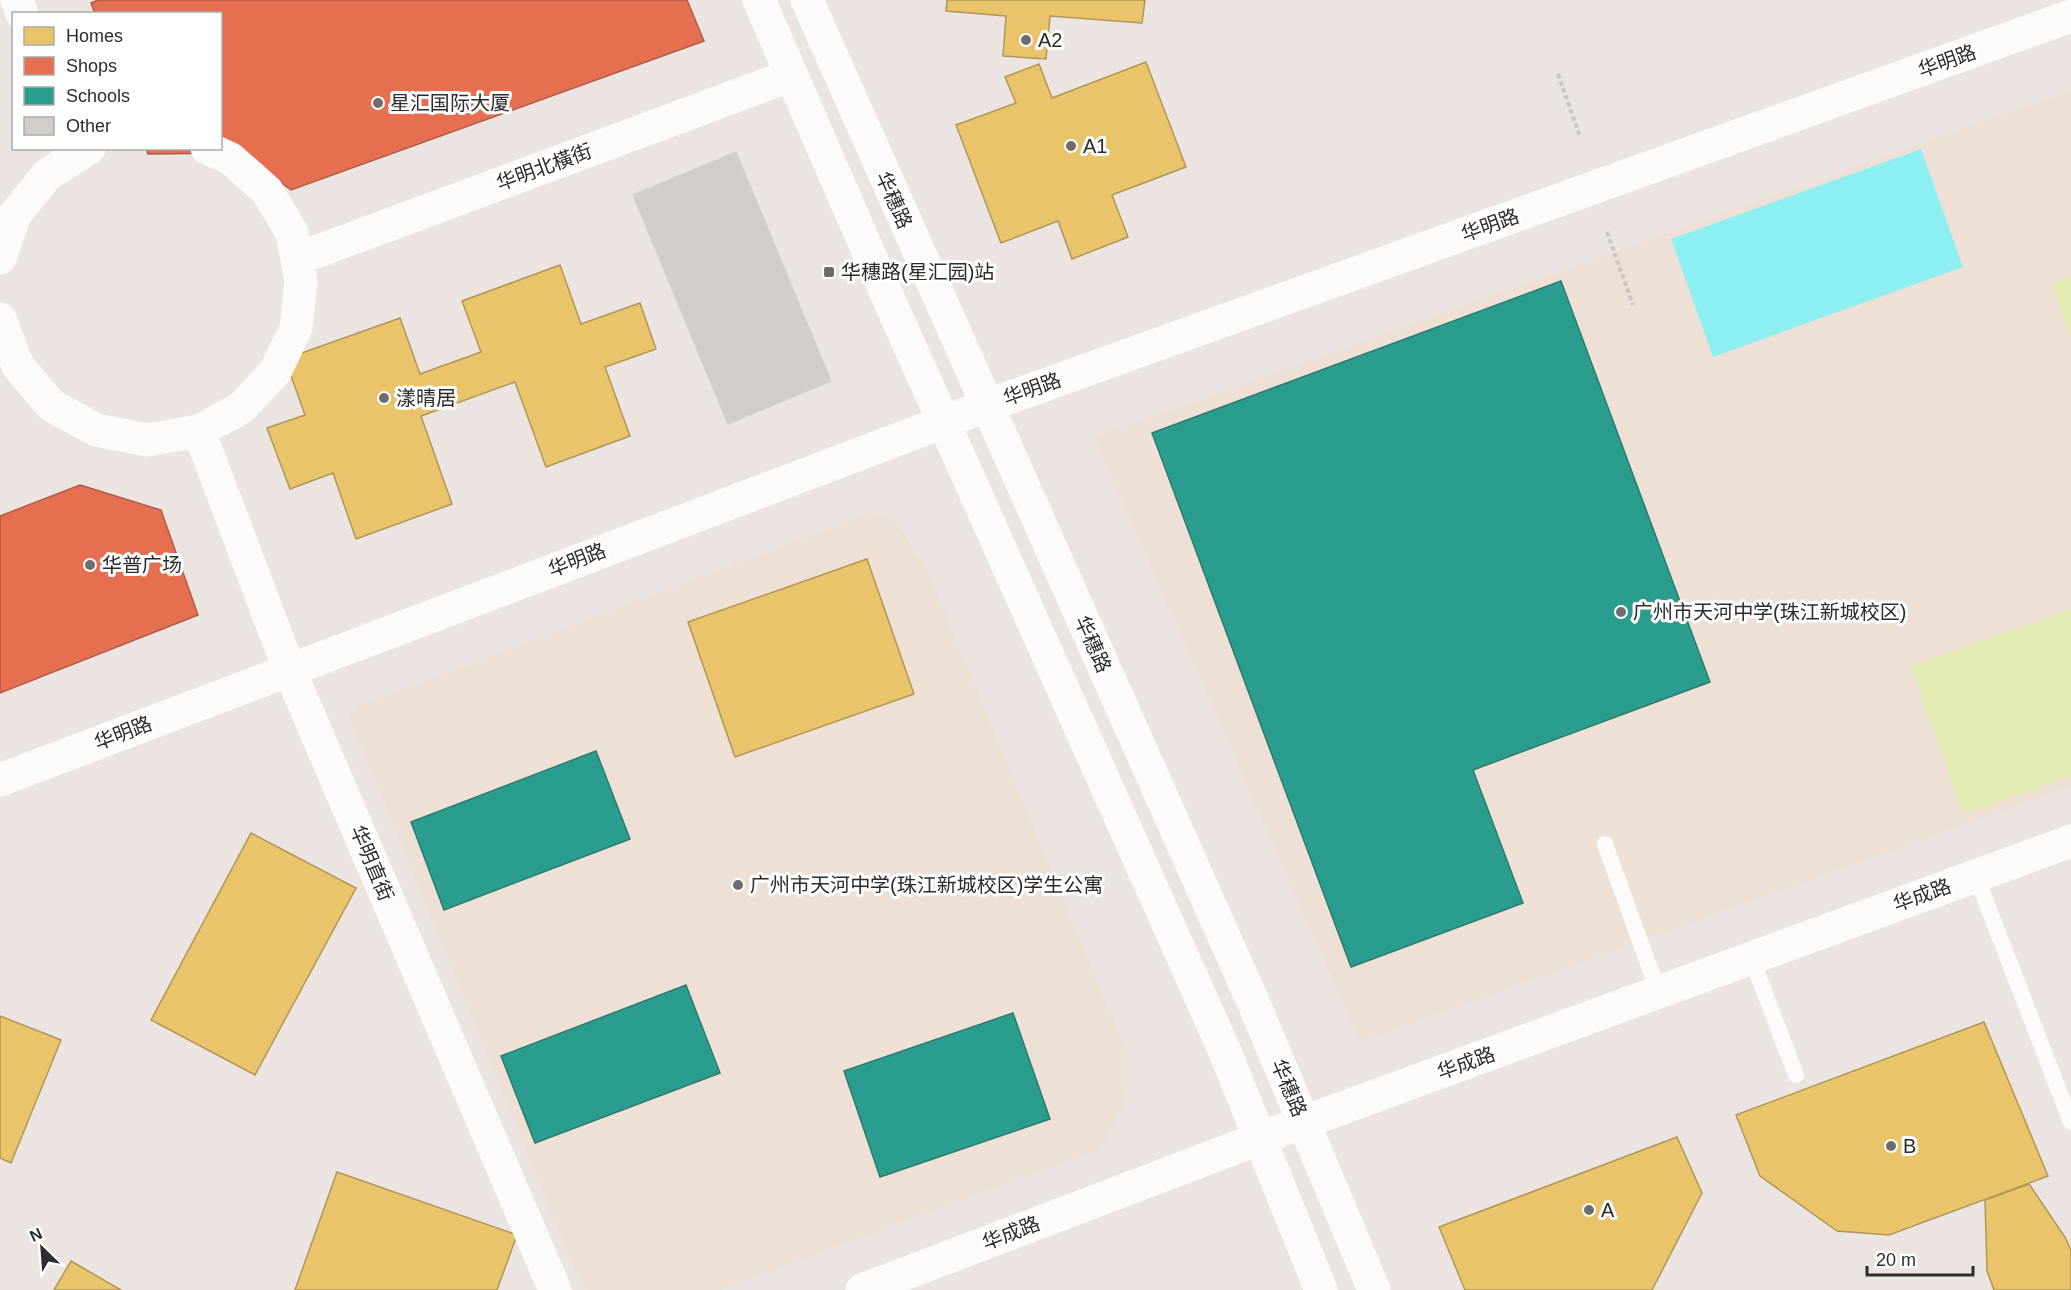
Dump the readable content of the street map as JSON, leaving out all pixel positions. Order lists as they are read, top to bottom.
{
  "streets": {
    "street": [
      "华明路",
      "华明北橫街",
      "华穗路",
      "华明直街",
      "华成路"
    ]
  },
  "crossings": [
    ["华明路", "华穗路"],
    ["华明路", "华明直街"],
    ["华穗路", "华成路"]
  ],
  "places": {
    "other": [
      "A2",
      "星汇国际大厦",
      "A1",
      "漾晴居",
      "华普广场",
      "广州市天河中学(珠江新城校区)",
      "广州市天河中学(珠江新城校区)学生公寓",
      "B",
      "A"
    ],
    "transit": ["华穗路(星汇园)站"]
  },
  "legend": [
    "Homes",
    "Shops",
    "Schools",
    "Other"
  ],
  "scale_bar": "20 m",
  "north": "top left"
}
